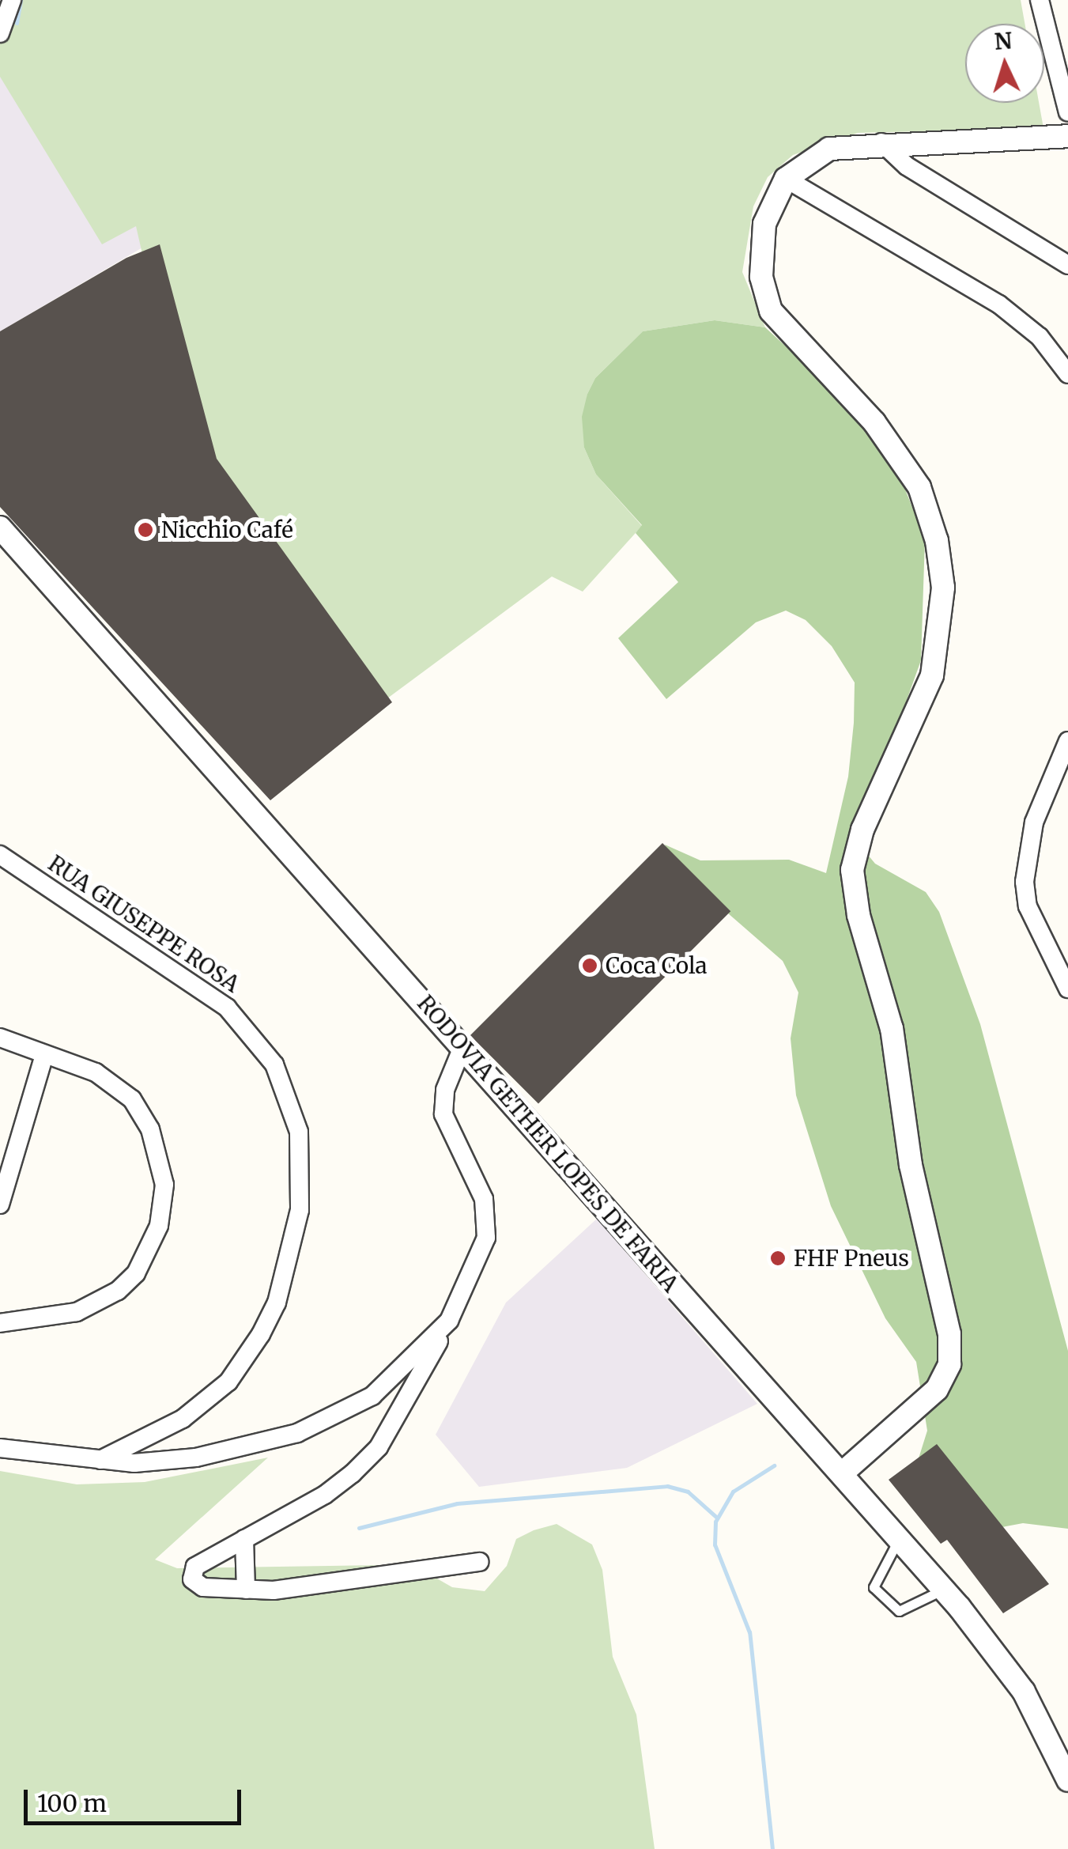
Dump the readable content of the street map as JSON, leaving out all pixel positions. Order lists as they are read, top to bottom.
{
  "streets": {
    "street": ["RUA GIUSEPPE ROSA", "RODOVIA GETHER LOPES DE FARIA"]
  },
  "places": ["Nicchio Café", "Coca Cola", "FHF Pneus"],
  "scale_bar": "100 m",
  "north": "top"
}
